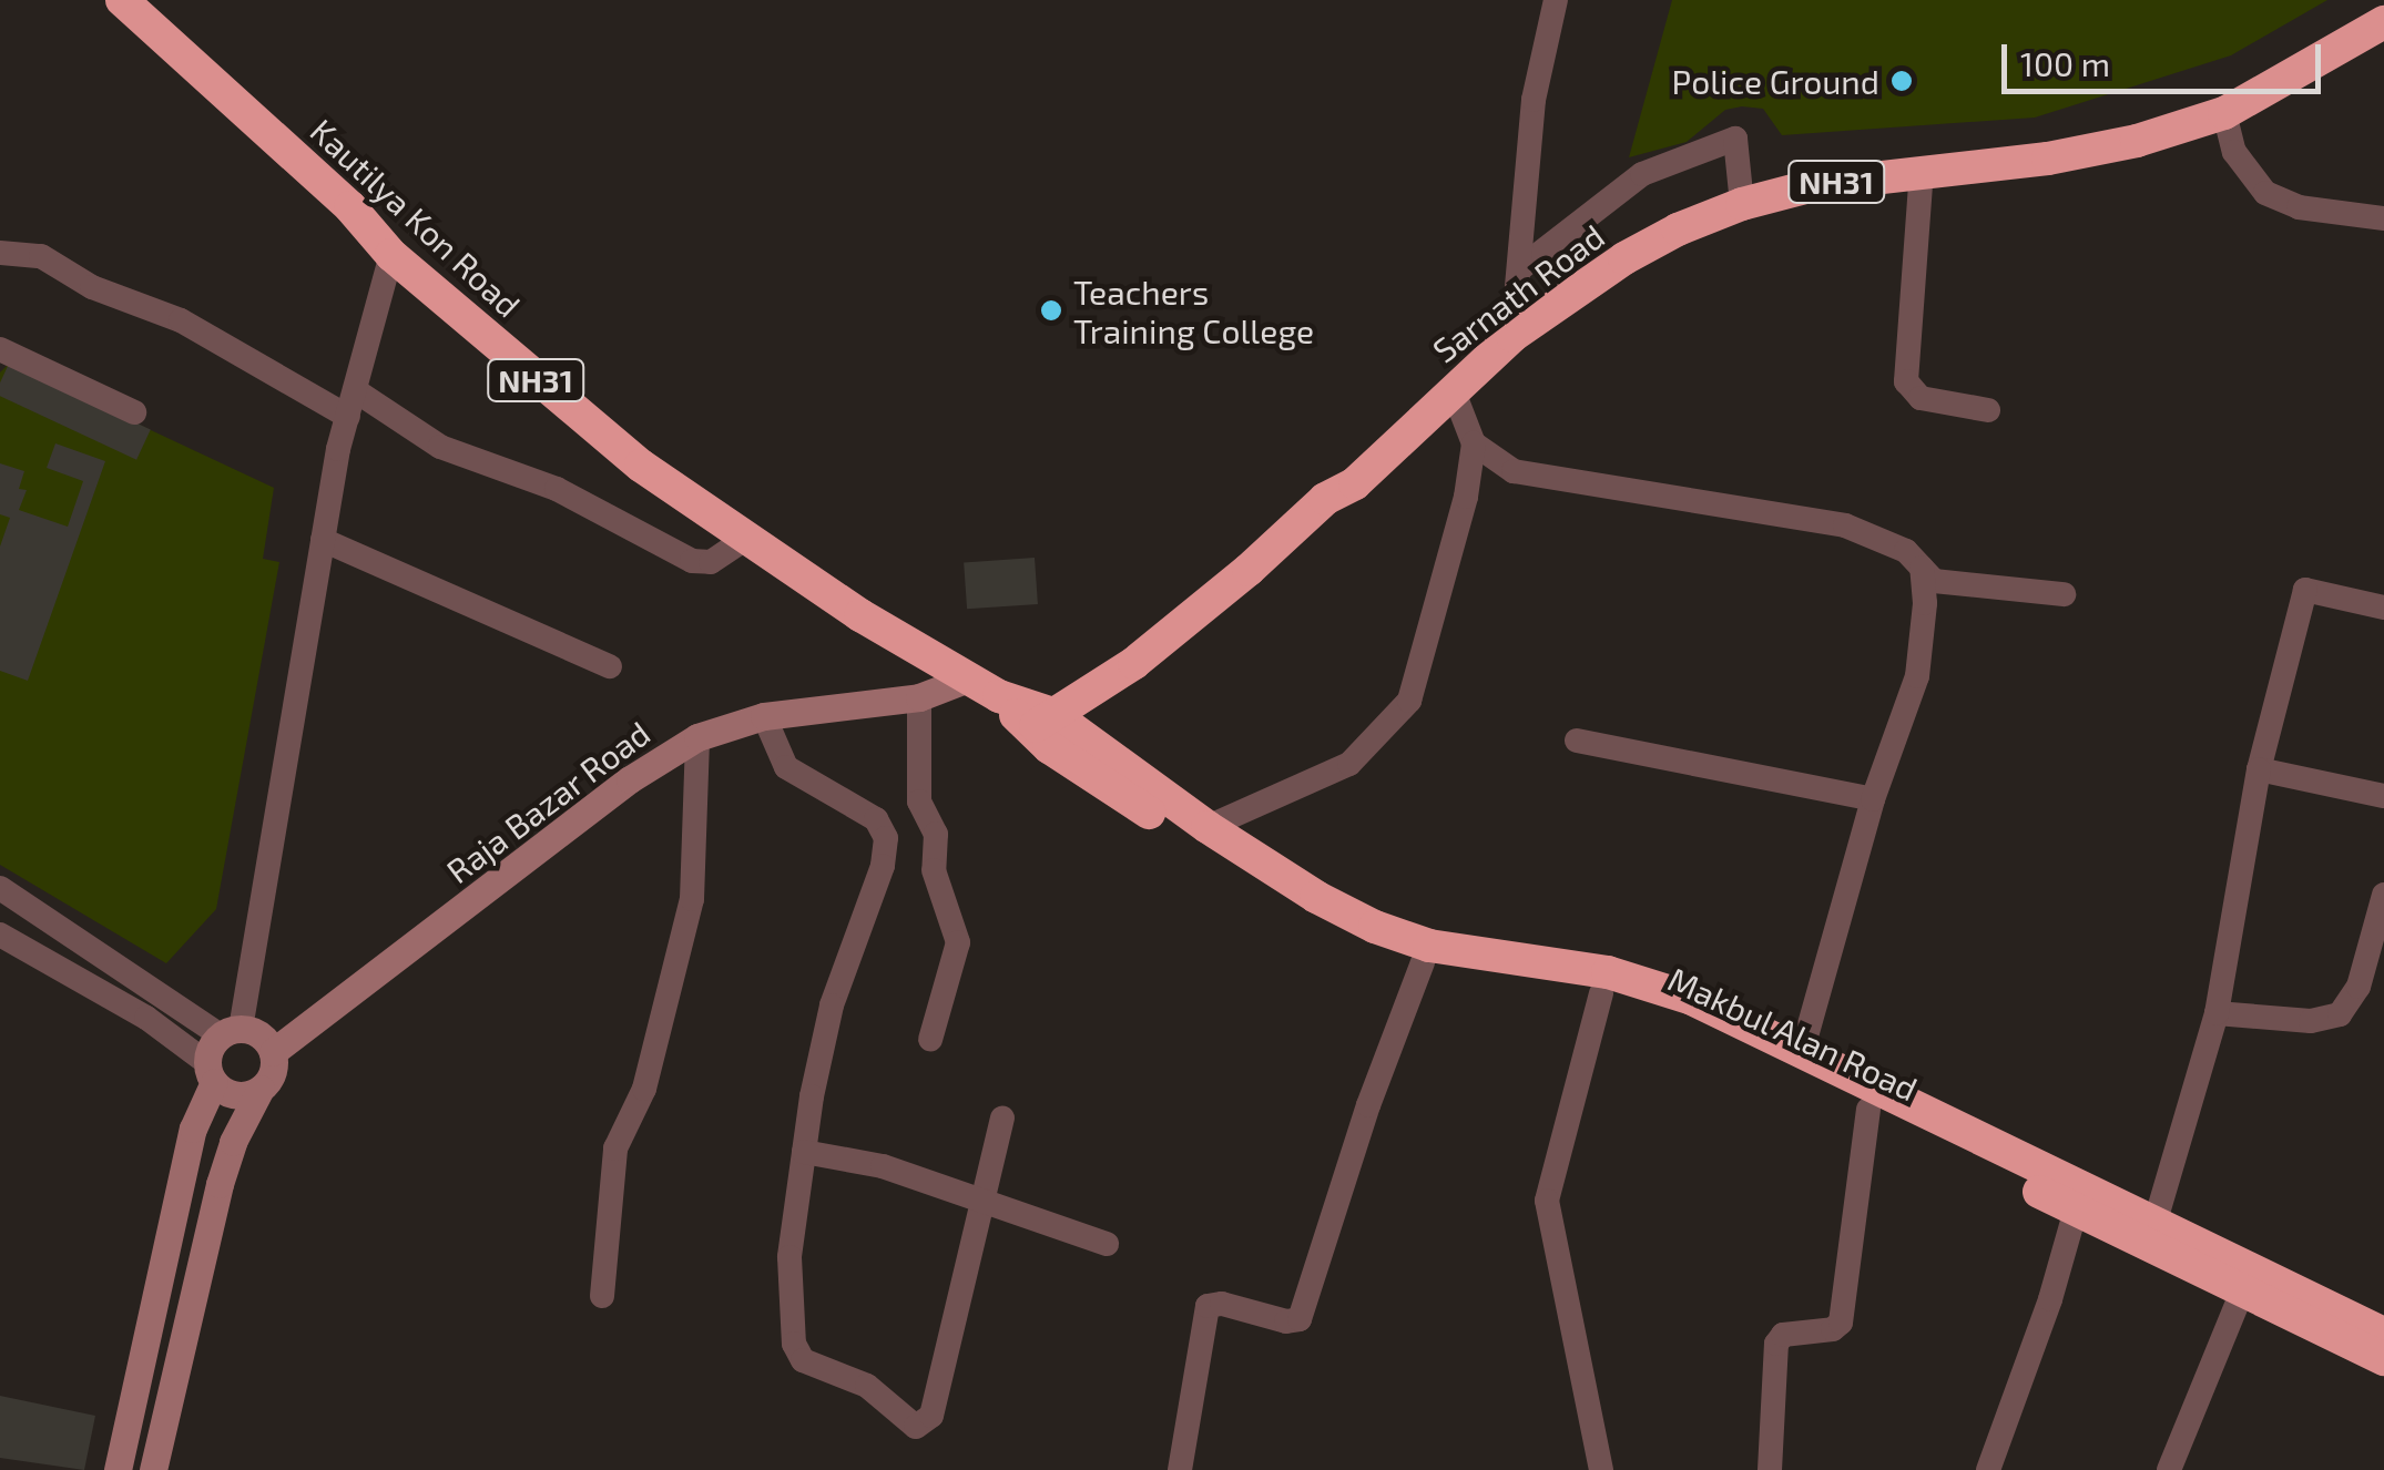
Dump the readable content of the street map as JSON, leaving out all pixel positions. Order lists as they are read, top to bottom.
{
  "streets": {
    "highway": [
      "NH31",
      "Kautilya Kon Road",
      "Sarnath Road",
      "Makbul Alan Road"
    ],
    "street": ["Raja Bazar Road"]
  },
  "crossings": [
    ["Kautilya Kon Road", "Sarnath Road"],
    ["Kautilya Kon Road", "Raja Bazar Road"],
    ["Kautilya Kon Road", "Makbul Alan Road"],
    ["Sarnath Road", "Makbul Alan Road"]
  ],
  "places": ["Police Ground", "Teachers Training College"],
  "scale_bar": "100 m"
}
